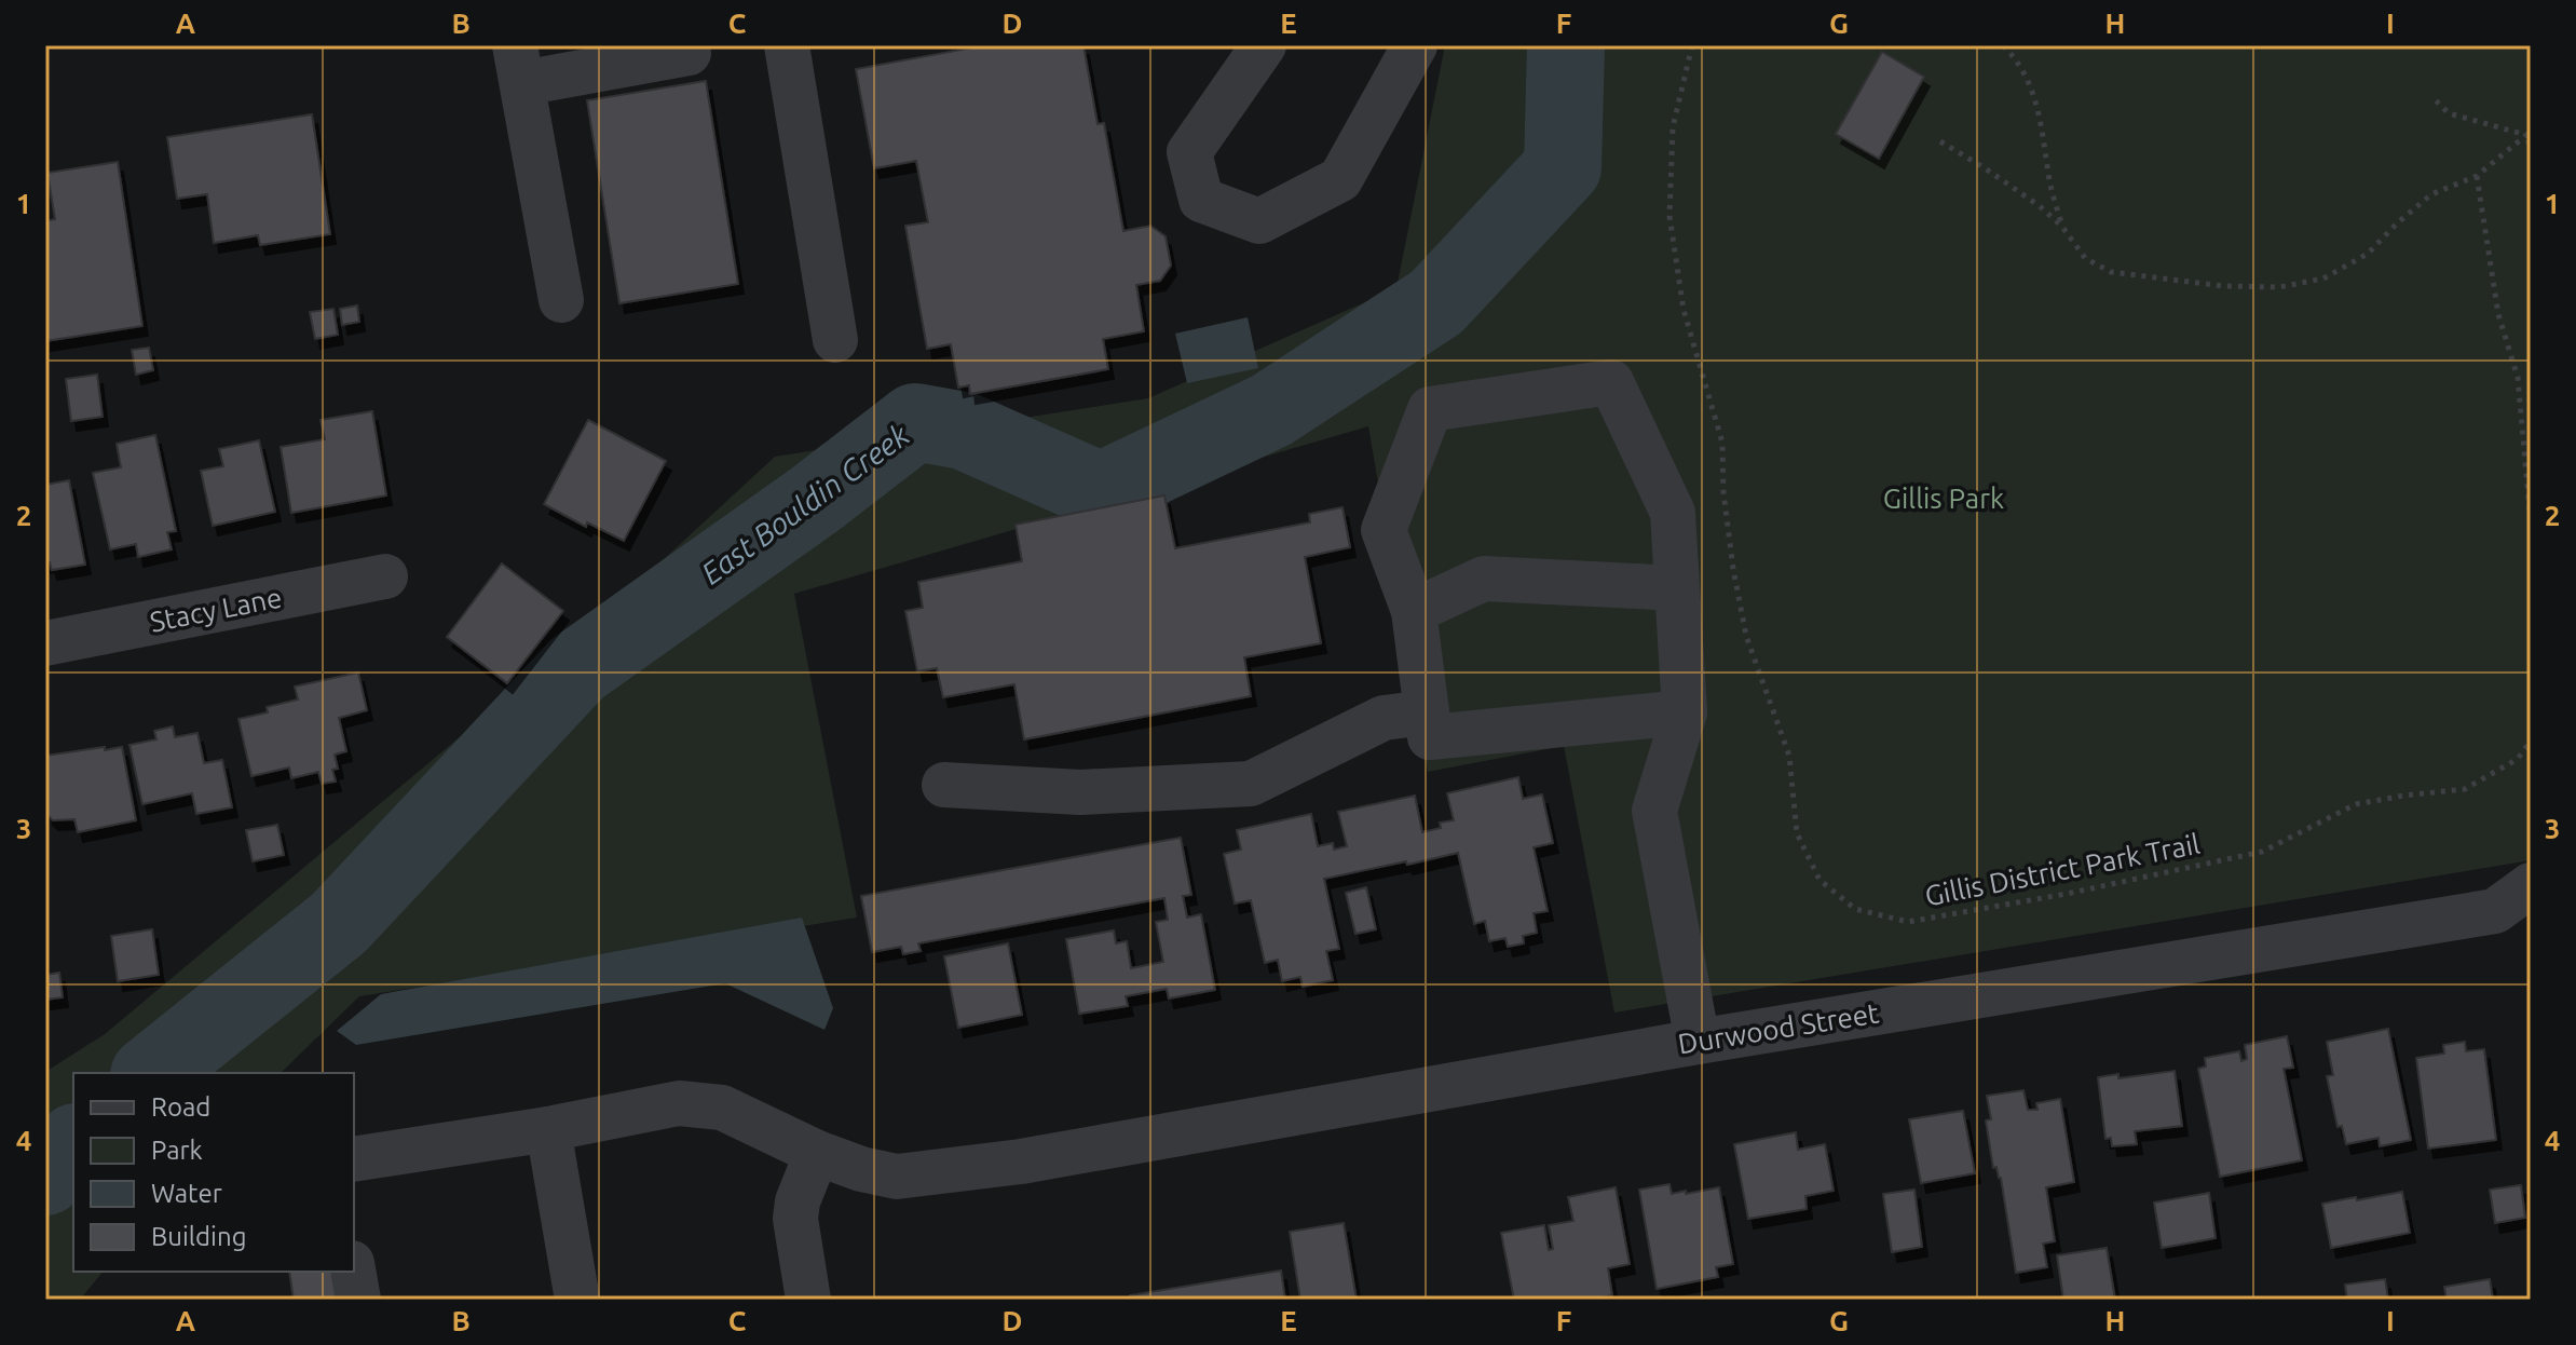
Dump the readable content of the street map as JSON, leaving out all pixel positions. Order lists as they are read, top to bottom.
{
  "streets": {
    "street": ["Stacy Lane", "Durwood Street"],
    "path": ["Gillis District Park Trail"]
  },
  "water": ["East Bouldin Creek"],
  "parks": ["Gillis Park"],
  "legend": [
    "Road",
    "Park",
    "Water",
    "Building"
  ],
  "grid": {
    "columns": [
      "A",
      "B",
      "C",
      "D",
      "E",
      "F",
      "G",
      "H",
      "I"
    ],
    "rows": [
      "1",
      "2",
      "3",
      "4"
    ]
  }
}
